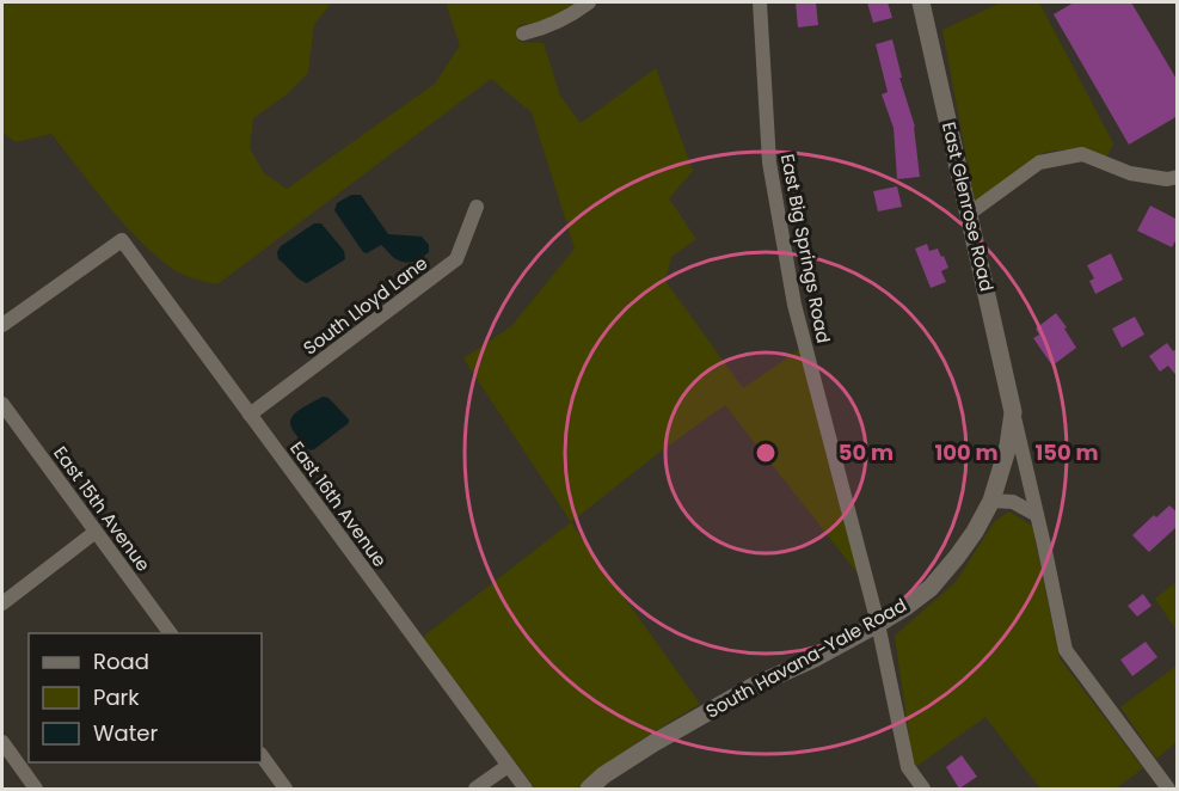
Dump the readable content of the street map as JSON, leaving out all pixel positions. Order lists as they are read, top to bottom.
{
  "streets": {
    "street": [
      "East Glenrose Road",
      "East Big Springs Road",
      "South Lloyd Lane",
      "East 16th Avenue",
      "East 15th Avenue",
      "South Havana-Yale Road"
    ]
  },
  "crossings": [
    ["East Glenrose Road", "South Havana-Yale Road"],
    ["East Big Springs Road", "South Havana-Yale Road"],
    ["South Lloyd Lane", "East 16th Avenue"]
  ],
  "legend": ["Road", "Park", "Water"],
  "rings": ["50 m", "100 m", "150 m"]
}
